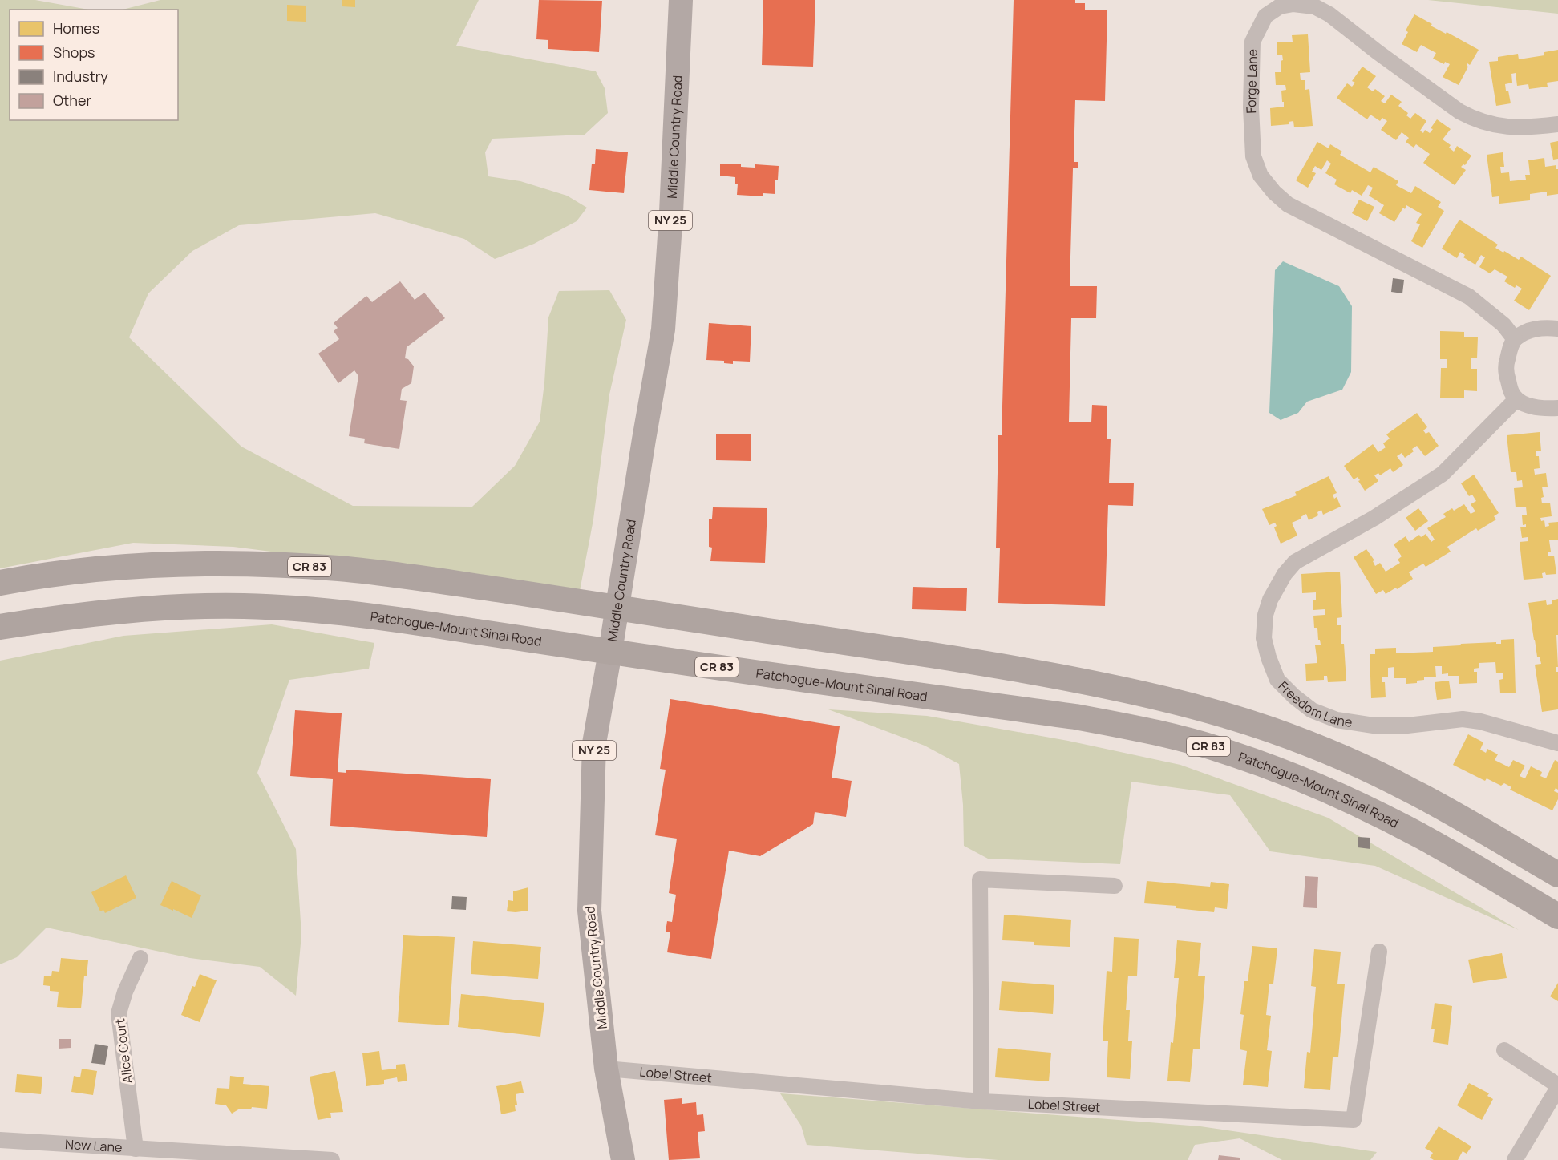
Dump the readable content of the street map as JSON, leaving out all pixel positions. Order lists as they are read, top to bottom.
{
  "streets": {
    "highway": ["CR 83", "Patchogue-Mount Sinai Road"],
    "main road": ["Middle Country Road", "NY 25"],
    "street": [
      "Forge Lane",
      "Freedom Lane",
      "Alice Court",
      "Lobel Street",
      "New Lane"
    ]
  },
  "crossings": [
    ["Middle Country Road", "CR 83"],
    ["Middle Country Road", "Patchogue-Mount Sinai Road"],
    ["Middle Country Road", "Lobel Street"],
    ["Alice Court", "New Lane"]
  ],
  "legend": [
    "Homes",
    "Shops",
    "Industry",
    "Other"
  ]
}
